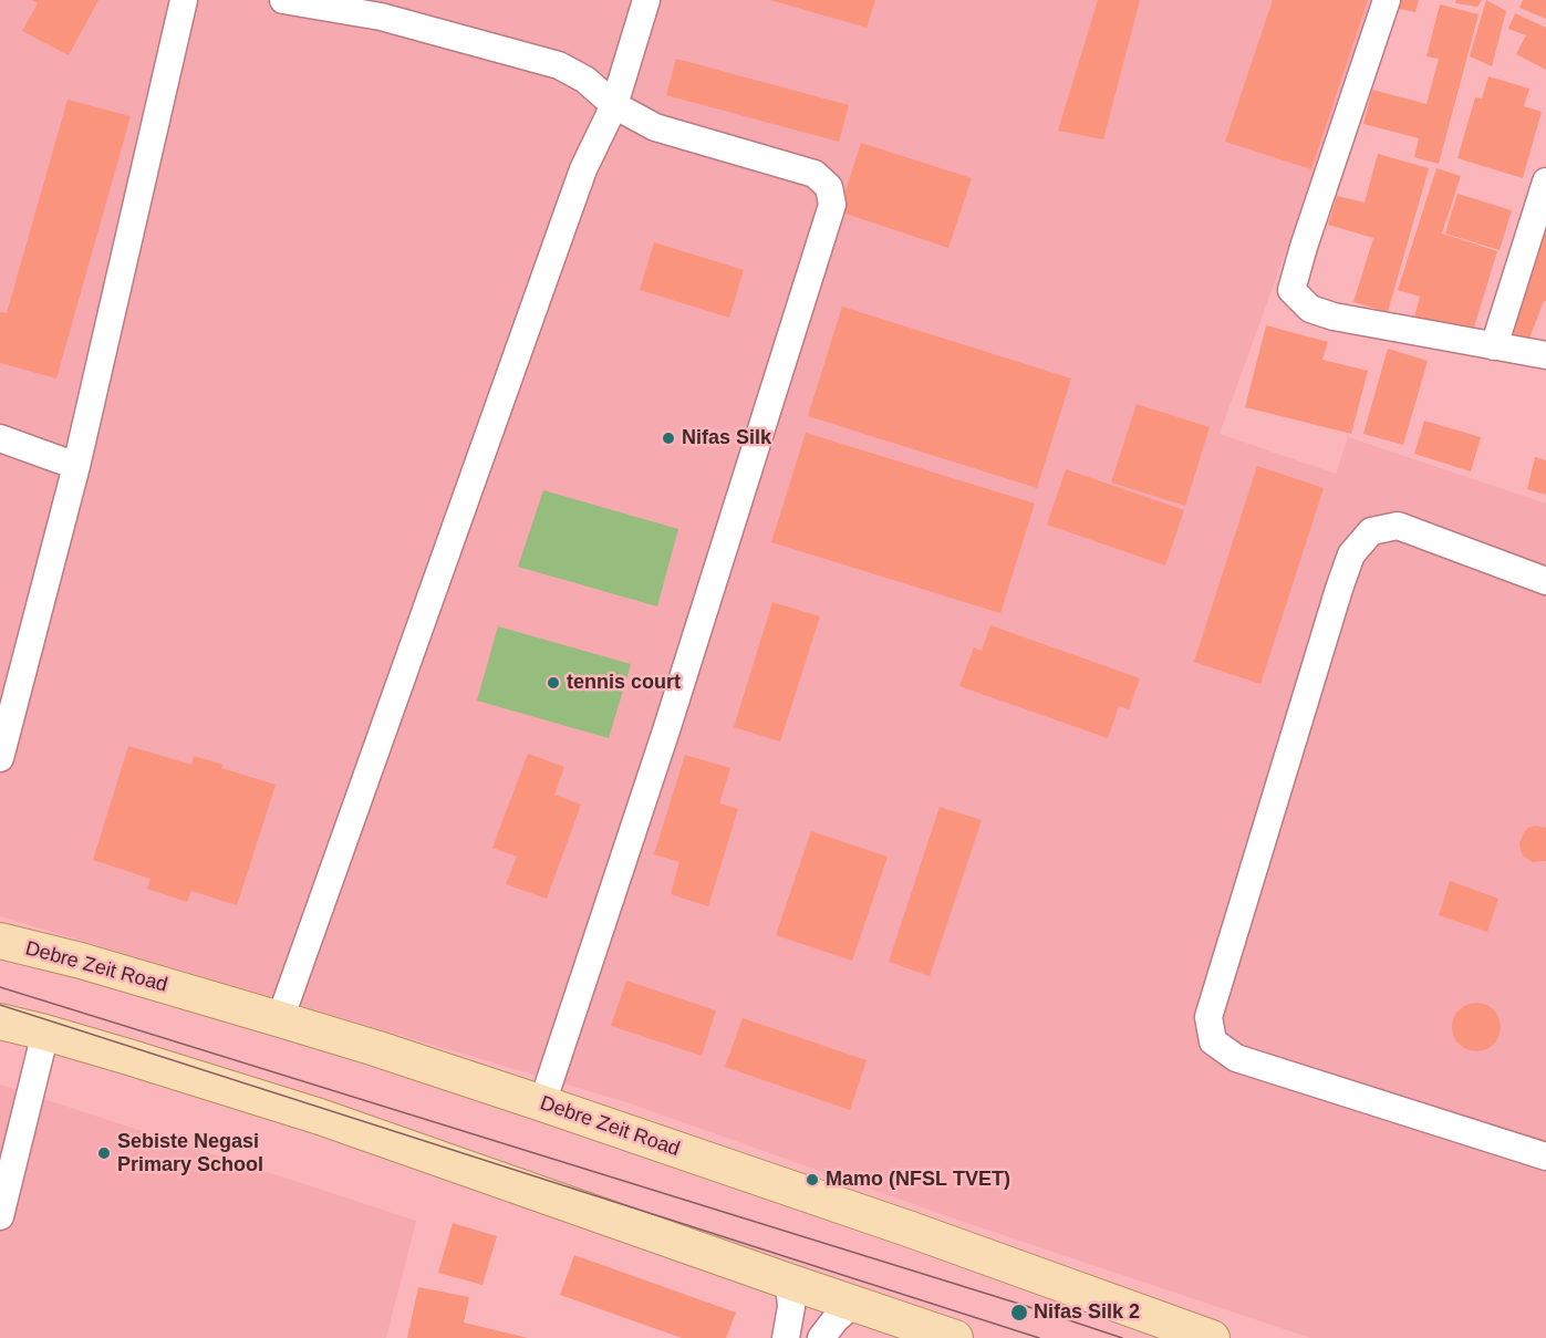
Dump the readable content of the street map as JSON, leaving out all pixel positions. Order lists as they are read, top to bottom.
{
  "streets": {
    "main road": ["Debre Zeit Road"]
  },
  "places": [
    "Nifas Silk",
    "tennis court",
    "Sebiste Negasi Primary School",
    "Mamo (NFSL TVET)",
    "Nifas Silk 2"
  ]
}
